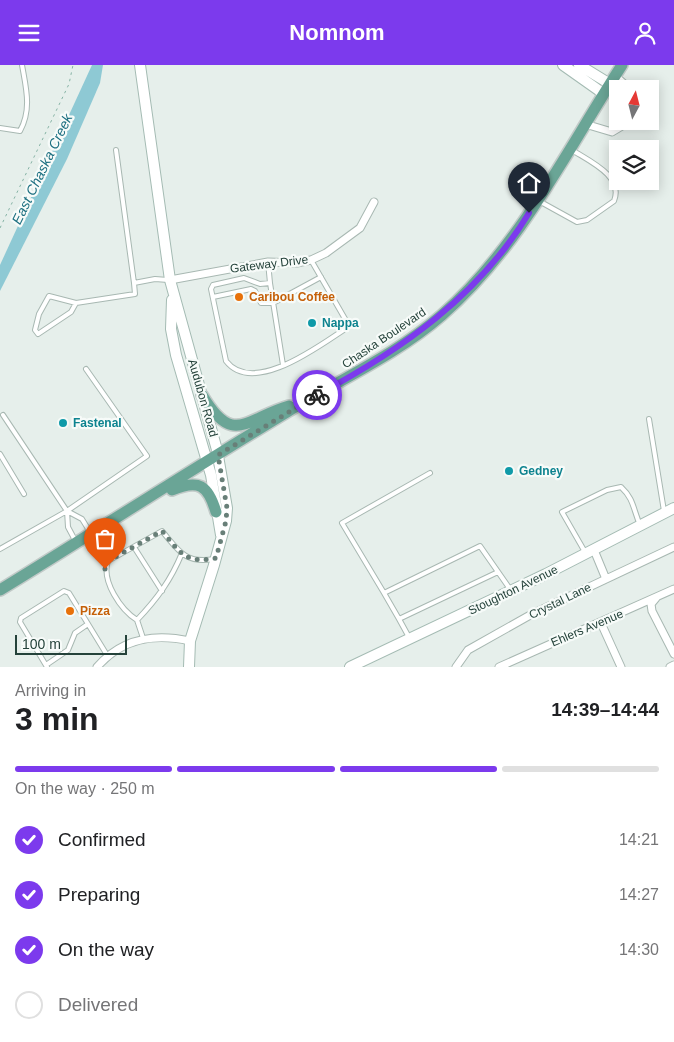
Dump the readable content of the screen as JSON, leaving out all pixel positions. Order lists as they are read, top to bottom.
{
  "streets": {
    "main road": ["Chaska Boulevard", "Audubon Road", "Stoughton Avenue"],
    "street": ["Gateway Drive", "Crystal Lane", "Ehlers Avenue"]
  },
  "crossings": [
    ["Gateway Drive", "Audubon Road"],
    ["Chaska Boulevard", "Audubon Road"]
  ],
  "water": ["East Chaska Creek"],
  "places": [
    "Caribou Coffee",
    "Nappa",
    "Fastenal",
    "Gedney",
    "Pizza"
  ],
  "scale_bar": "100 m",
  "north": "top",
  "page": {
    "header": "Nomnom",
    "scale": "100 m",
    "heading": ["3 min", "Arriving in", "14:39–14:44"],
    "bar": "On the way · 250 m",
    "list": [
      ["Confirmed", "14:21"],
      ["Preparing", "14:27"],
      ["On the way", "14:30"],
      "Delivered"
    ]
  }
}
